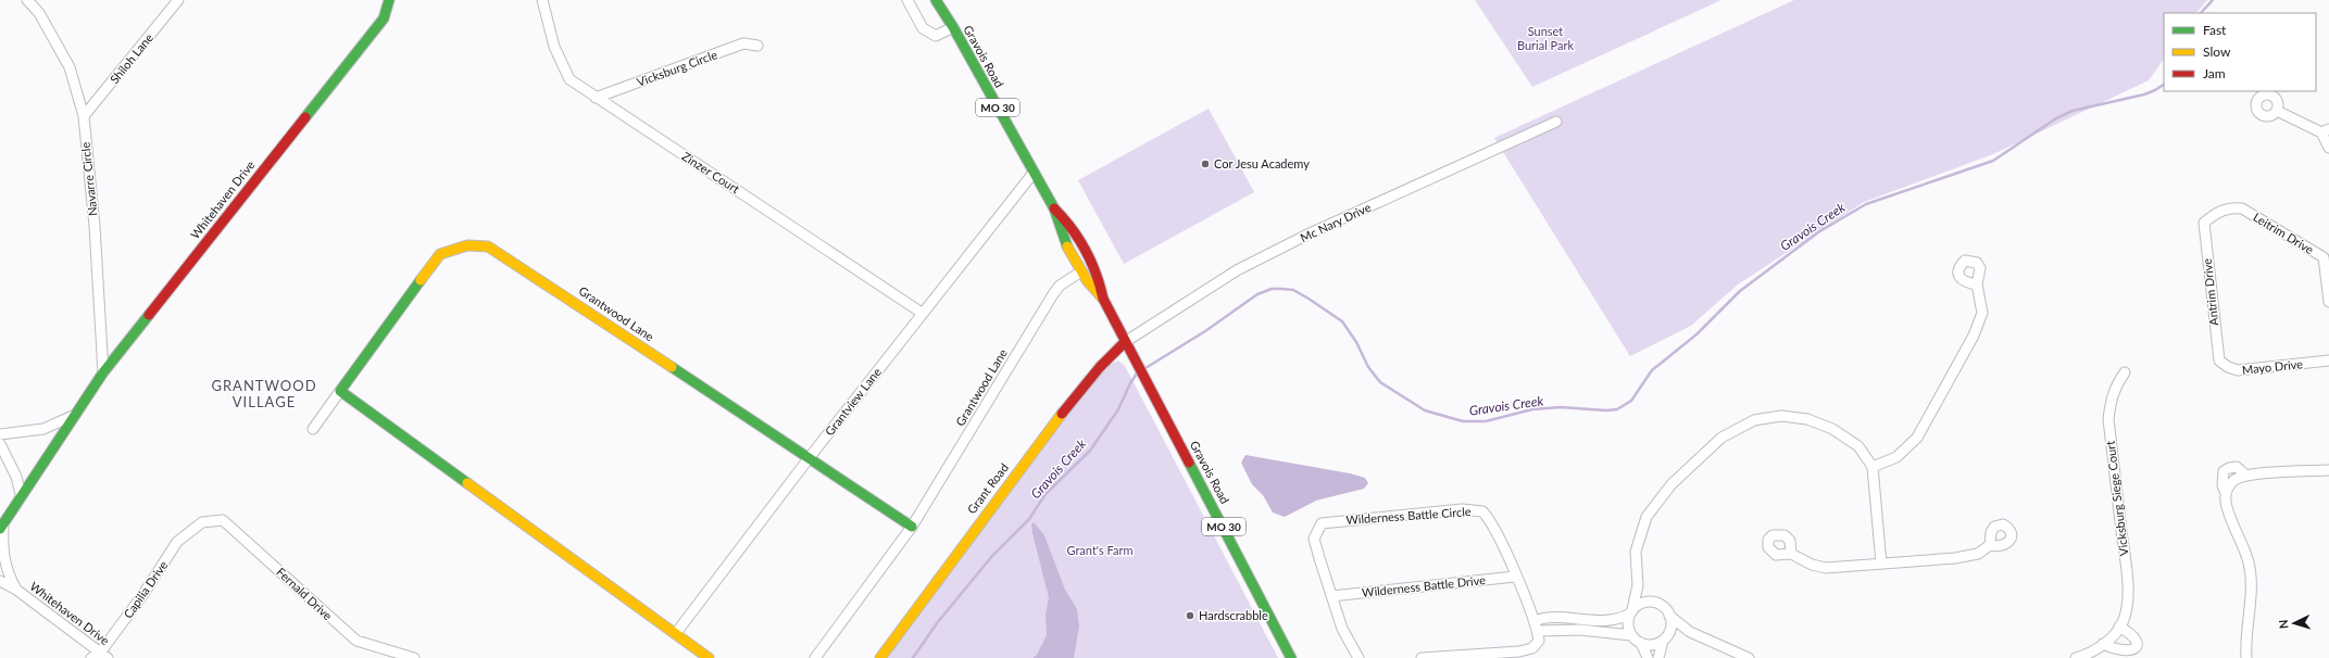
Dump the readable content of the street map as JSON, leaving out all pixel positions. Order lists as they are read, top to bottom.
{
  "streets": {
    "street": [
      "Gravois Road",
      "Shiloh Lane",
      "Vicksburg Circle",
      "MO 30",
      "Zinzer Court",
      "Navarre Circle",
      "Whitehaven Drive",
      "Mc Nary Drive",
      "Leitrim Drive",
      "Antrim Drive",
      "Grantwood Lane",
      "Mayo Drive",
      "Grantview Lane",
      "Grant Road",
      "Vicksburg Siege Court",
      "Wilderness Battle Circle",
      "Wilderness Battle Drive",
      "Capilia Drive",
      "Fernald Drive"
    ]
  },
  "crossings": [
    ["Gravois Road", "Mc Nary Drive"],
    ["Gravois Road", "Grantwood Lane"],
    ["Gravois Road", "Grantview Lane"],
    ["Gravois Road", "Grant Road"],
    ["Shiloh Lane", "Navarre Circle"],
    ["Vicksburg Circle", "Zinzer Court"],
    ["Zinzer Court", "Grantview Lane"],
    ["Navarre Circle", "Whitehaven Drive"],
    ["Whitehaven Drive", "Capilia Drive"],
    ["Mc Nary Drive", "Grant Road"],
    ["Leitrim Drive", "Antrim Drive"],
    ["Antrim Drive", "Mayo Drive"],
    ["Grantwood Lane", "Grantview Lane"],
    ["Wilderness Battle Circle", "Wilderness Battle Drive"],
    ["Capilia Drive", "Fernald Drive"]
  ],
  "districts": ["GRANTWOOD VILLAGE"],
  "water": ["Gravois Creek"],
  "parks": ["Sunset Burial Park", "Grant's Farm"],
  "places": ["Cor Jesu Academy", "Hardscrabble"],
  "legend": ["Fast", "Slow", "Jam"],
  "north": "left"
}
